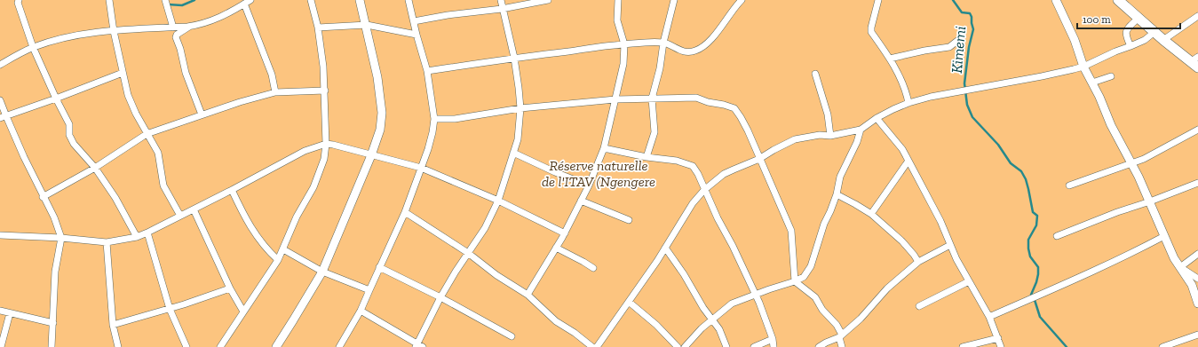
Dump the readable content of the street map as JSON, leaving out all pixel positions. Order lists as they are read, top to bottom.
{
  "water": ["Kimemi"],
  "parks": ["Réserve naturelle de l'ITAV (Ngengere"],
  "scale_bar": "100 m"
}
